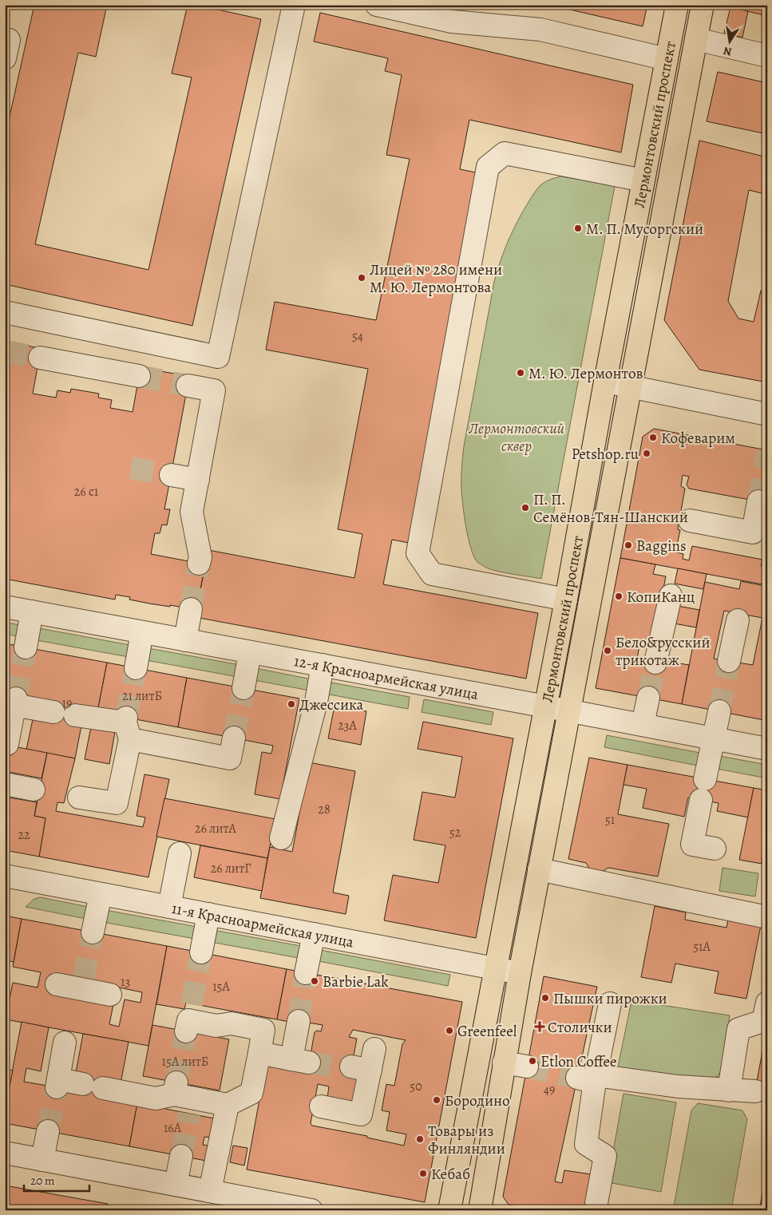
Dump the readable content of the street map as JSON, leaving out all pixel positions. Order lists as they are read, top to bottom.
{
  "streets": {
    "main road": ["Лермонтовский проспект"],
    "street": ["12-я Красноармейская улица", "11-я Красноармейская улица"]
  },
  "crossings": [
    ["Лермонтовский проспект", "12-я Красноармейская улица"],
    ["Лермонтовский проспект", "11-я Красноармейская улица"]
  ],
  "parks": ["Лермонтовский сквер"],
  "places": {
    "other": [
      "М. П. Мусоргский",
      "Лицей № 280 имени М. Ю. Лермонтова",
      "М. Ю. Лермонтов",
      "Кофеварим",
      "Petshop.ru",
      "П. П. Семёнов-Тян-Шанский",
      "Baggins",
      "КопиКанц",
      "Бело&русский трикотаж",
      "Джессика",
      "Barbie Lak",
      "Пышки пирожки",
      "Greenfeel",
      "Etlon Coffee",
      "Бородино",
      "Товары из Финляндии",
      "Кебаб"
    ],
    "health": ["Столички"]
  },
  "house_numbers": [
    "54",
    "26 с1",
    "21 литБ",
    "19",
    "23А",
    "28",
    "51",
    "26 литА",
    "52",
    "22",
    "26 литГ",
    "51А",
    "13",
    "15А",
    "15А литБ",
    "50",
    "49",
    "16А"
  ],
  "scale_bar": "20 m",
  "north": "bottom"
}
